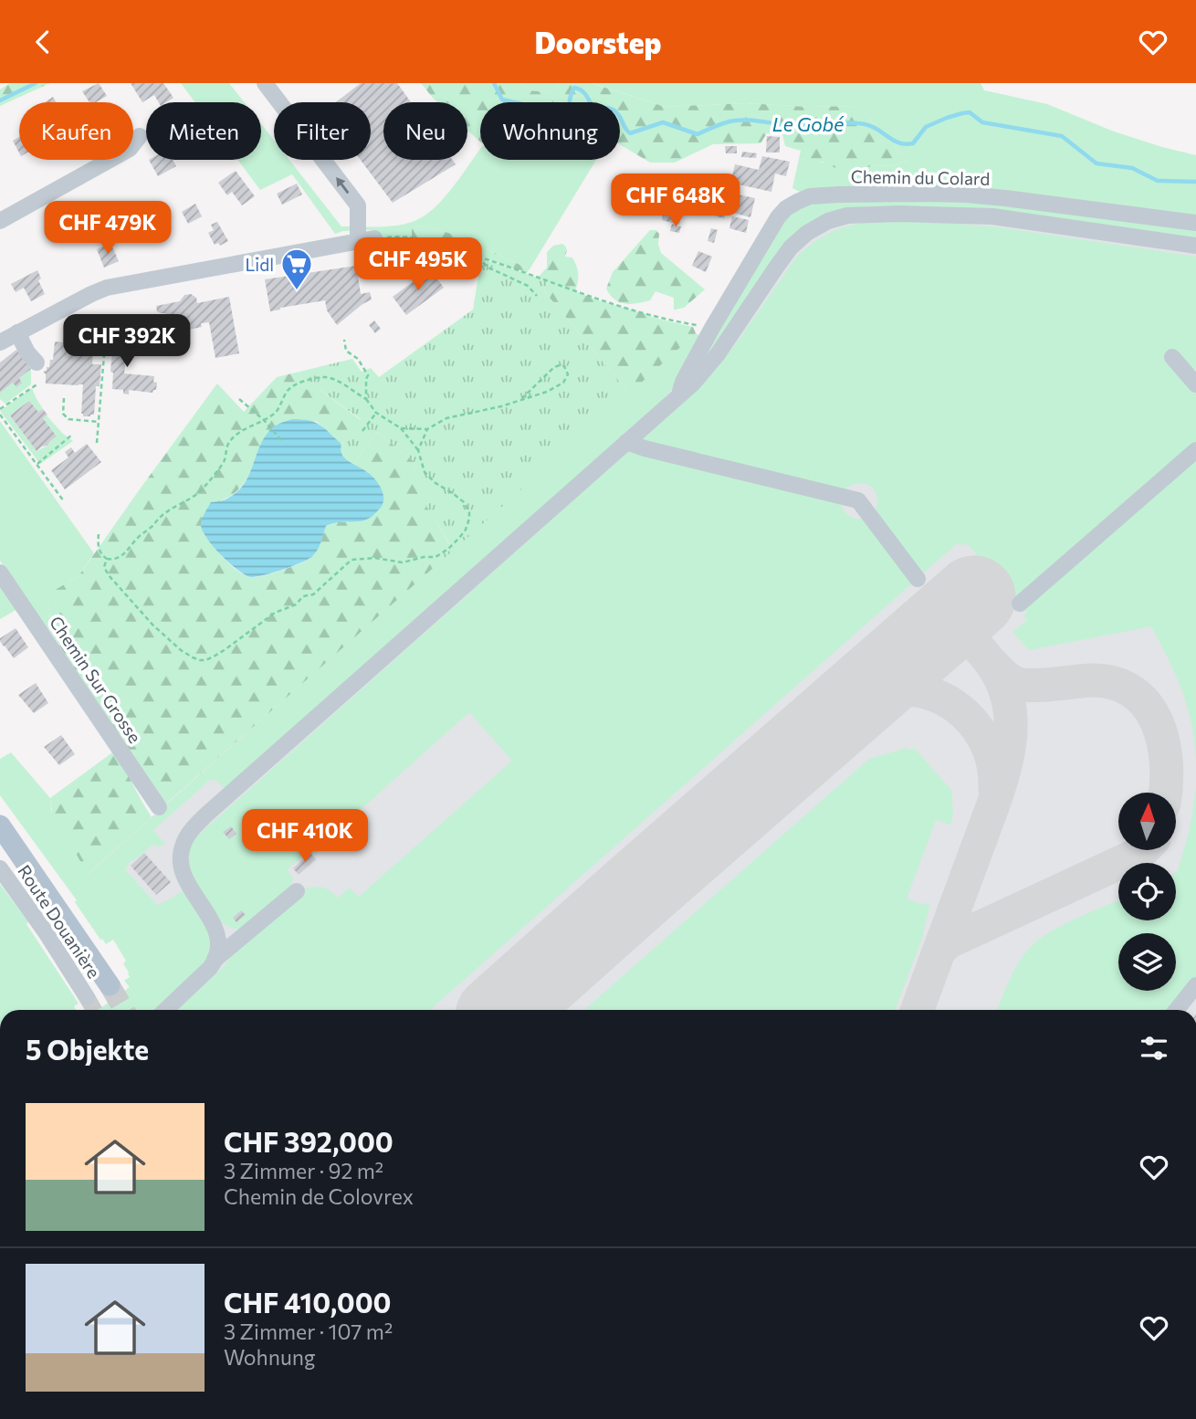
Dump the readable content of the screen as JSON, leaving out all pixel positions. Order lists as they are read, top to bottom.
{
  "streets": {
    "street": ["Chemin du Colard", "Chemin Sur Grosse", "Route Douanière"]
  },
  "water": ["Le Gobé"],
  "places": {
    "supermarket": ["Lidl"]
  },
  "north": "top",
  "page": {
    "header": "Doorstep",
    "chip": [
      "Kaufen",
      "Mieten",
      "Filter",
      "Neu",
      "Wohnung"
    ],
    "price": [
      "CHF 648K",
      "CHF 479K",
      "CHF 495K",
      "CHF 392K",
      "CHF 410K"
    ],
    "heading": "5 Objekte",
    "list": [
      {
        "name": "CHF 392,000",
        "note": "3 Zimmer · 92 m² · Chemin de Colovrex"
      },
      {
        "name": "CHF 410,000",
        "note": "3 Zimmer · 107 m² · Wohnung"
      }
    ]
  }
}
